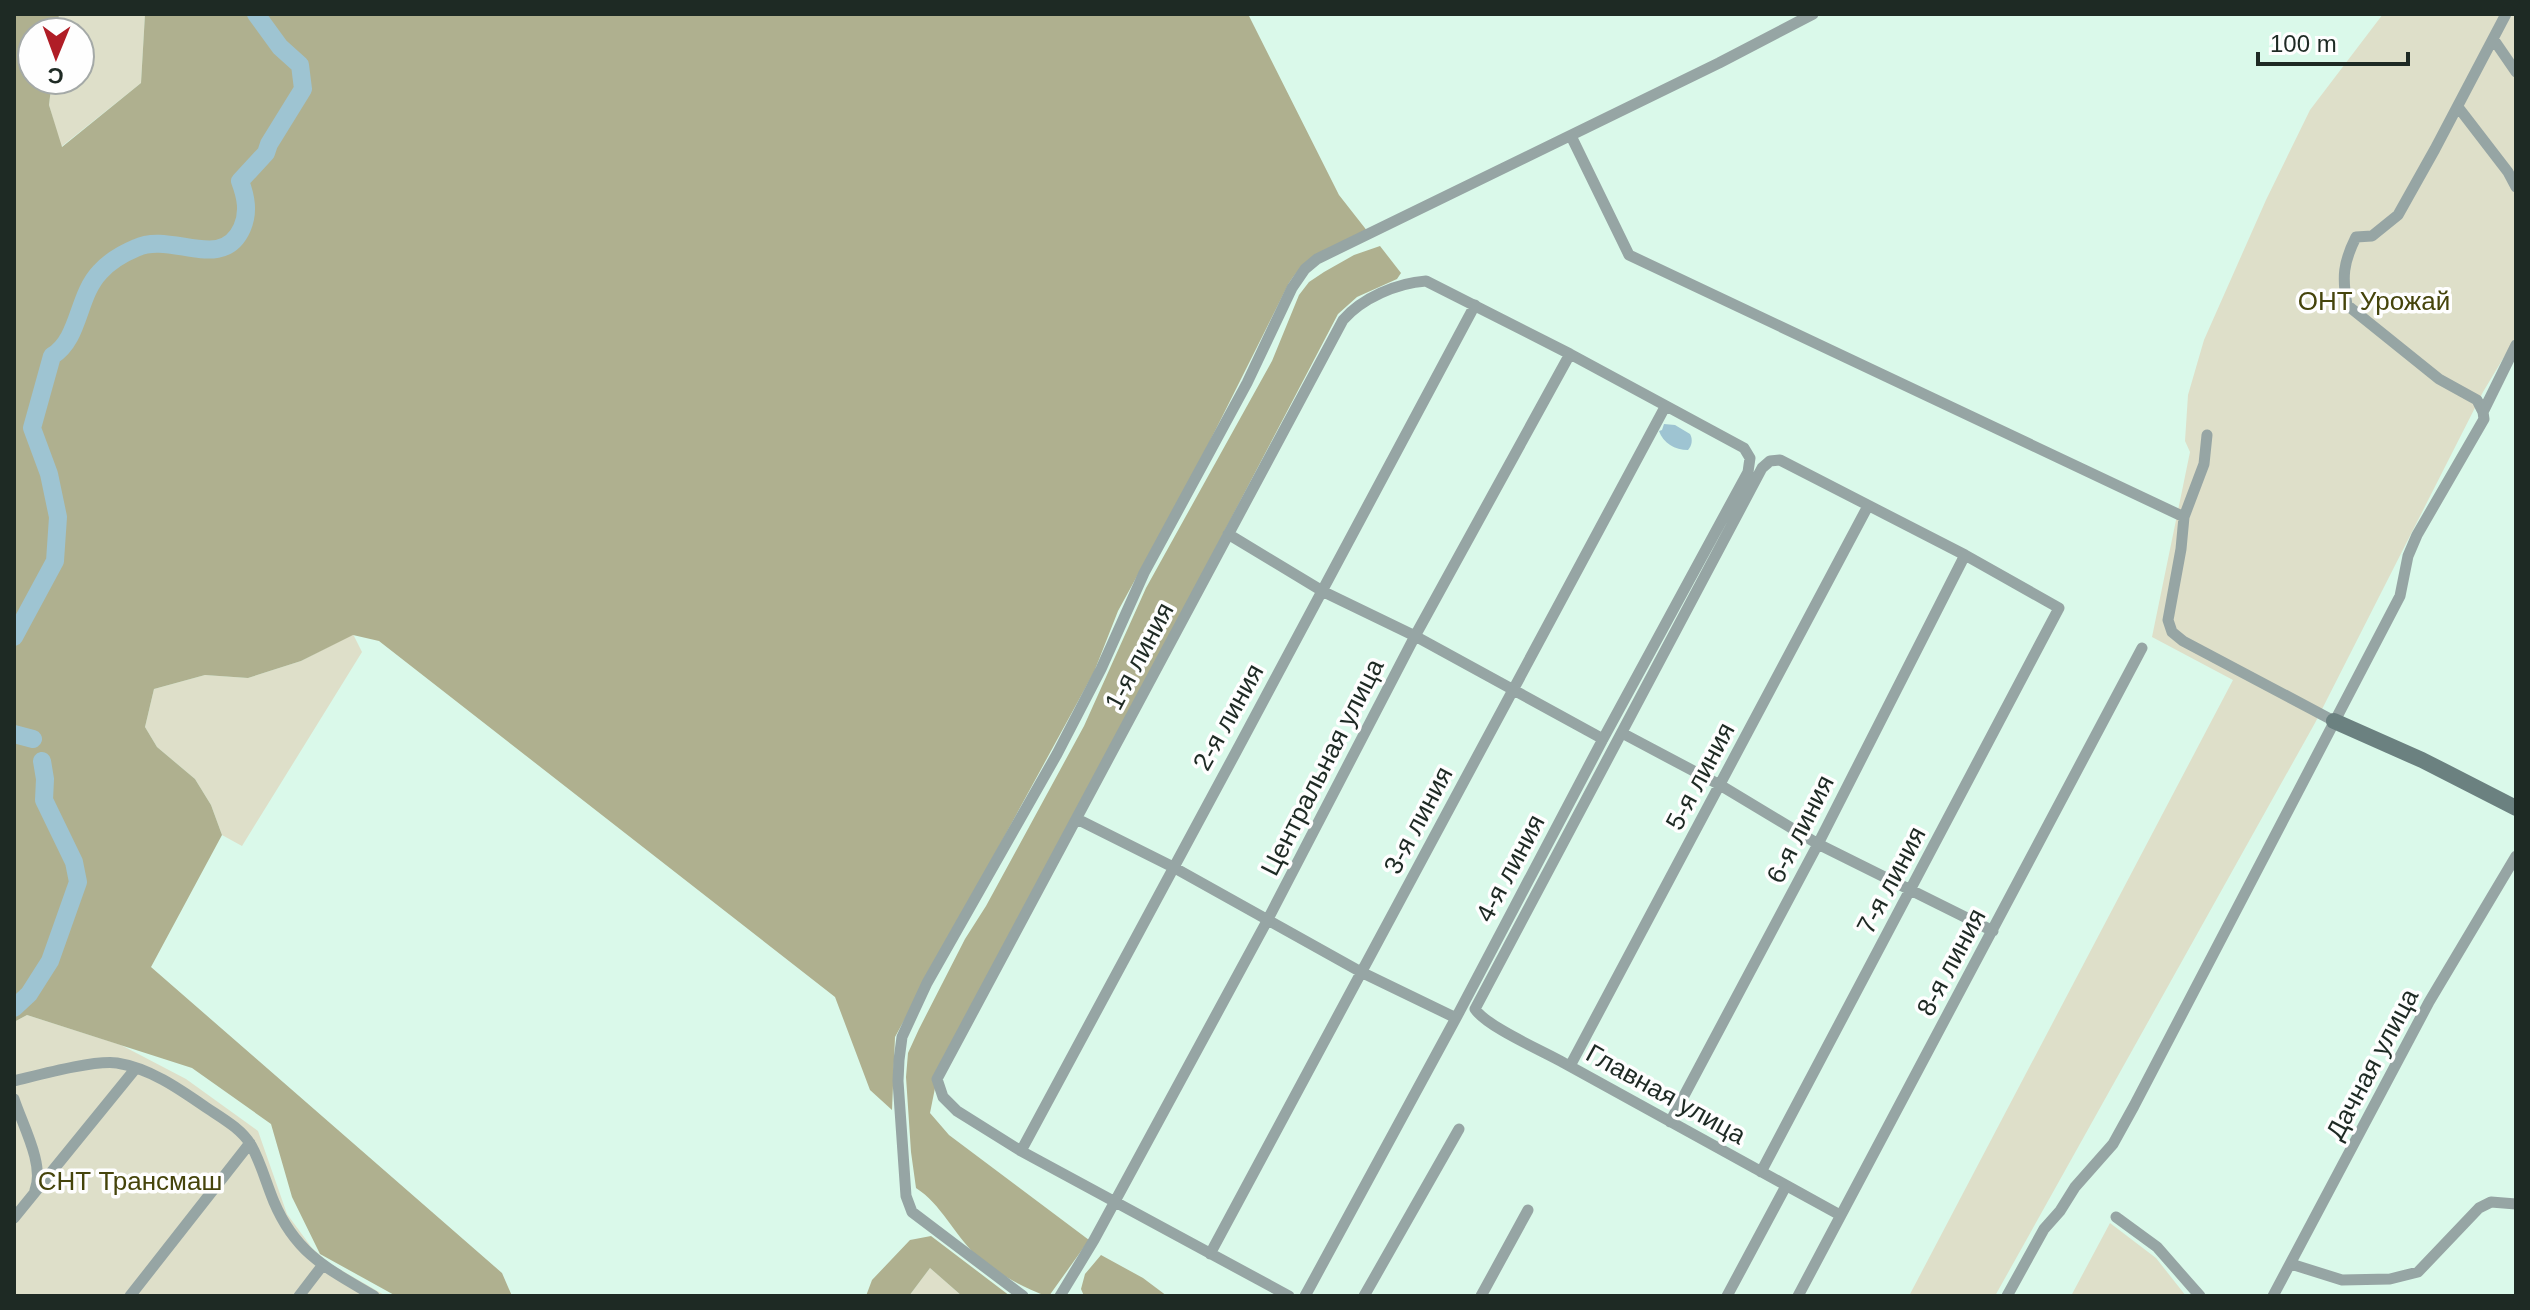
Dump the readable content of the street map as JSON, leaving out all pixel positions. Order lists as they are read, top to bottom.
{
  "streets": {
    "street": [
      "1-я линия",
      "2-я линия",
      "Центральная улица",
      "5-я линия",
      "3-я линия",
      "6-я линия",
      "4-я линия",
      "7-я линия",
      "8-я линия",
      "Дачная улица",
      "Главная улица"
    ]
  },
  "crossings": [
    ["1-я линия", "2-я линия"],
    ["5-я линия", "Главная улица"],
    ["3-я линия", "4-я линия"],
    ["6-я линия", "7-я линия"],
    ["6-я линия", "Главная улица"],
    ["7-я линия", "Главная улица"],
    ["8-я линия", "Главная улица"]
  ],
  "parks": ["ОНТ Урожай", "СНТ Трансмаш"],
  "scale_bar": "100 m",
  "north": "bottom"
}
